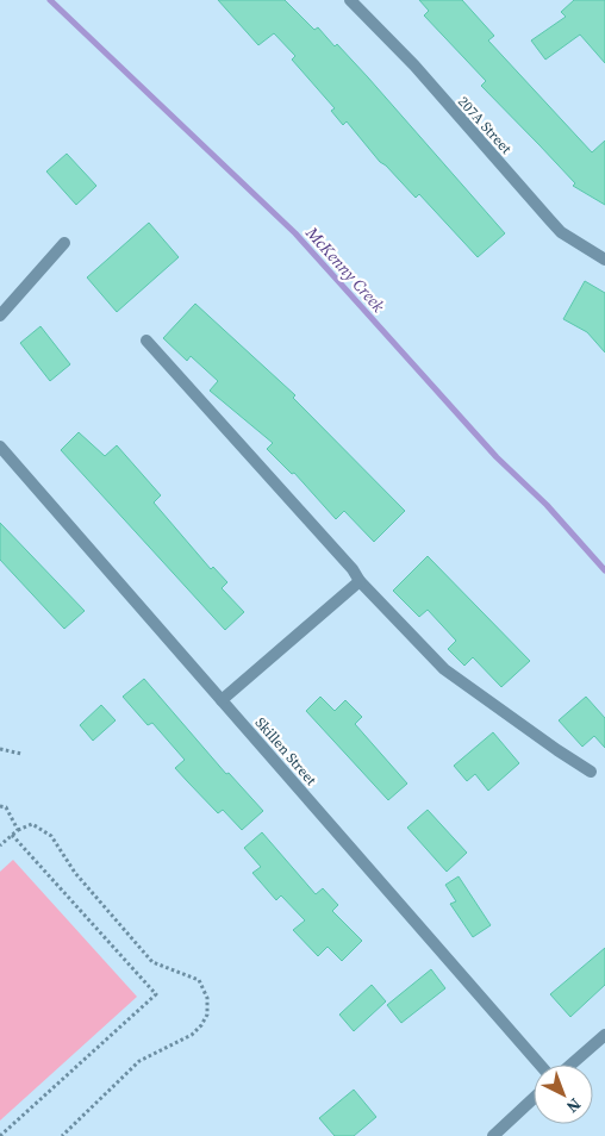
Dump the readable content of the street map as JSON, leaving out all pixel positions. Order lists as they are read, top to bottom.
{
  "streets": {
    "street": ["207A Street", "Skillen Street"]
  },
  "water": ["McKenny Creek"],
  "north": "bottom right"
}
